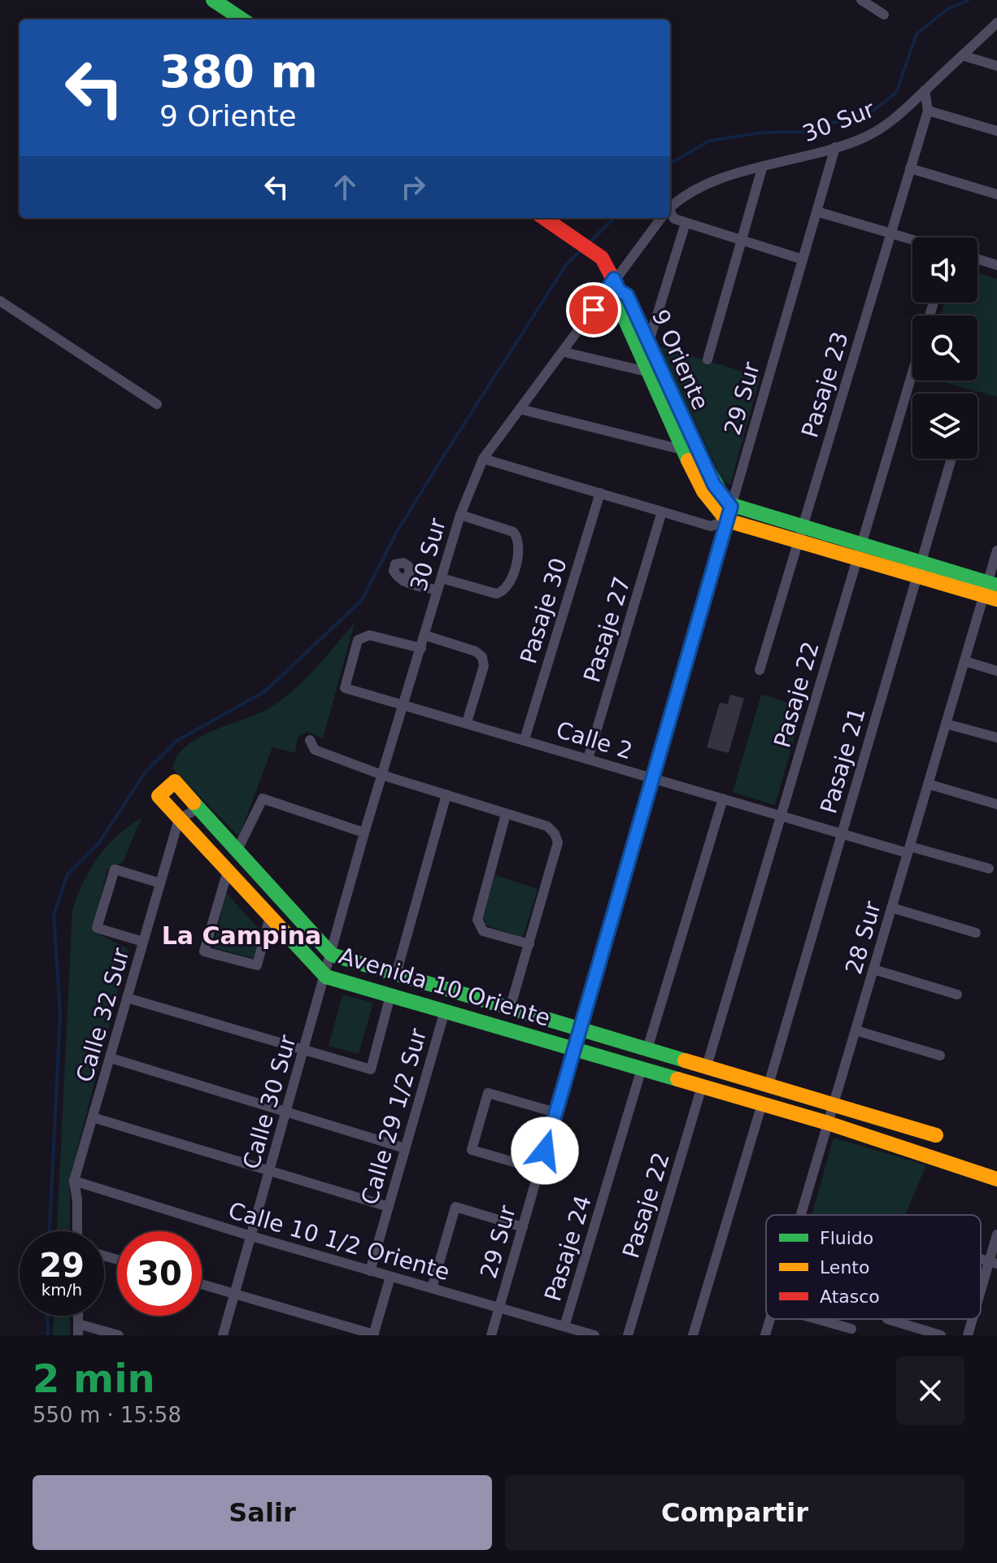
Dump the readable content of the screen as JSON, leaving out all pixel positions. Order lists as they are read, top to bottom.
{
  "streets": {
    "street": [
      "30 Sur",
      "9 Oriente",
      "Pasaje 23",
      "29 Sur",
      "Pasaje 30",
      "Pasaje 27",
      "Pasaje 22",
      "Calle 2",
      "Pasaje 21",
      "28 Sur",
      "Avenida 10 Oriente",
      "Calle 32 Sur",
      "Calle 30 Sur",
      "Calle 29 1/2 Sur",
      "Calle 10 1/2 Oriente",
      "Pasaje 24"
    ]
  },
  "crossings": [
    ["30 Sur", "9 Oriente"],
    ["30 Sur", "29 Sur"],
    ["30 Sur", "Calle 2"],
    ["30 Sur", "Avenida 10 Oriente"],
    ["30 Sur", "Calle 30 Sur"],
    ["9 Oriente", "29 Sur"],
    ["29 Sur", "Calle 2"],
    ["29 Sur", "Avenida 10 Oriente"],
    ["29 Sur", "Calle 10 1/2 Oriente"],
    ["Pasaje 30", "Calle 2"],
    ["Pasaje 27", "Calle 2"],
    ["Pasaje 22", "Calle 2"],
    ["Pasaje 22", "Avenida 10 Oriente"],
    ["Calle 2", "Pasaje 21"],
    ["Calle 2", "28 Sur"],
    ["Pasaje 21", "Avenida 10 Oriente"],
    ["28 Sur", "Avenida 10 Oriente"],
    ["Avenida 10 Oriente", "Calle 32 Sur"],
    ["Avenida 10 Oriente", "Calle 30 Sur"],
    ["Avenida 10 Oriente", "Calle 29 1/2 Sur"],
    ["Avenida 10 Oriente", "Pasaje 24"],
    ["Calle 32 Sur", "Calle 10 1/2 Oriente"],
    ["Calle 30 Sur", "Calle 10 1/2 Oriente"],
    ["Calle 29 1/2 Sur", "Calle 10 1/2 Oriente"],
    ["Calle 10 1/2 Oriente", "Pasaje 24"]
  ],
  "districts": ["La Campina"],
  "legend": ["Fluido", "Lento", "Atasco"],
  "page": {
    "turn": ["380 m", "9 Oriente"],
    "speed": "29 km/h",
    "limit": "30",
    "heading": ["2 min", "550 m · 15:58"],
    "buttons": ["Salir", "Compartir"]
  }
}
